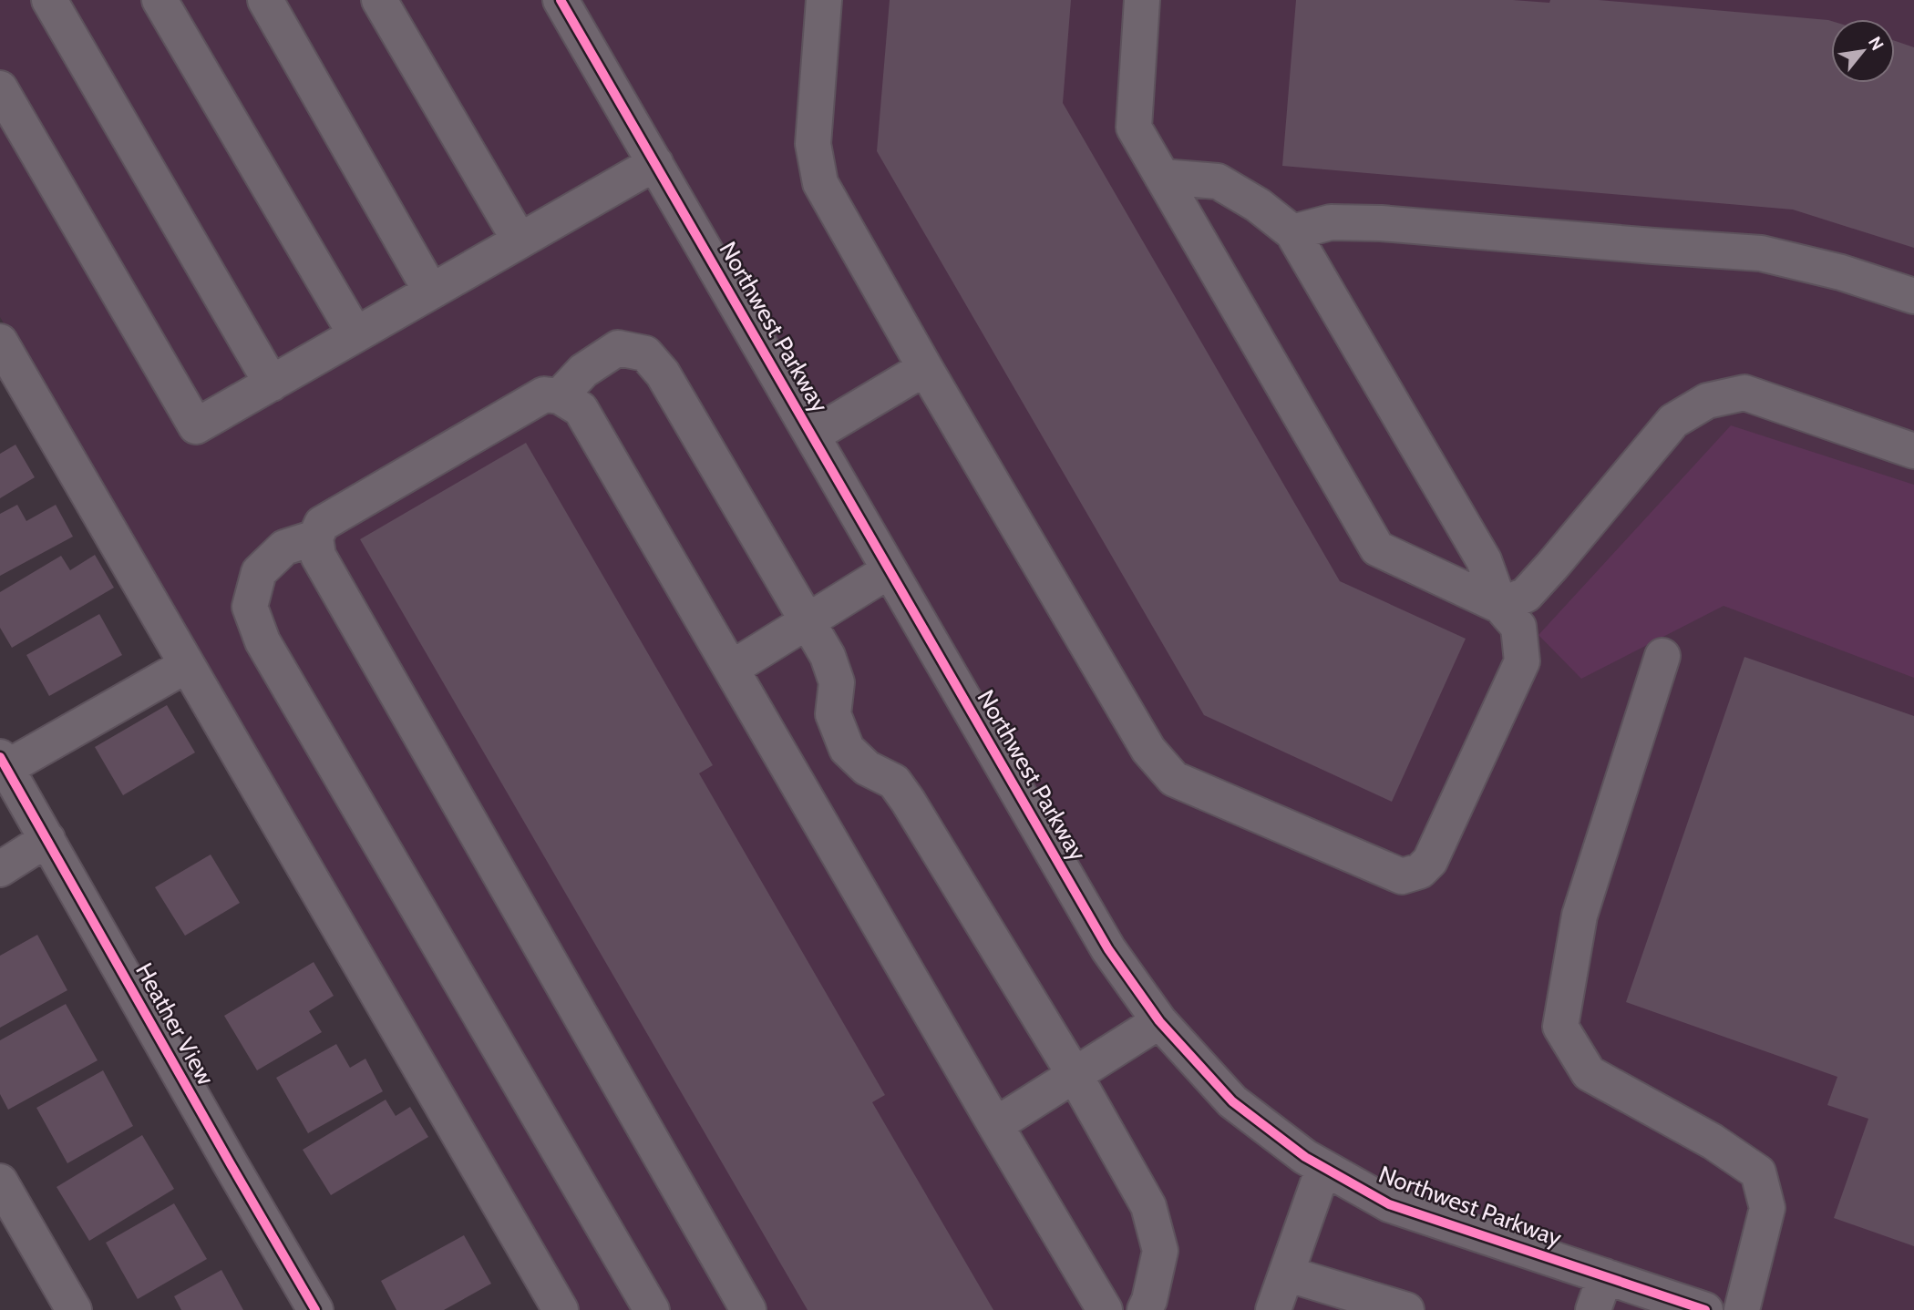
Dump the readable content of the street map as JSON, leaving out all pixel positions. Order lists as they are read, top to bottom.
{
  "streets": {
    "street": ["Northwest Parkway", "Heather View"]
  },
  "north": "top right"
}
